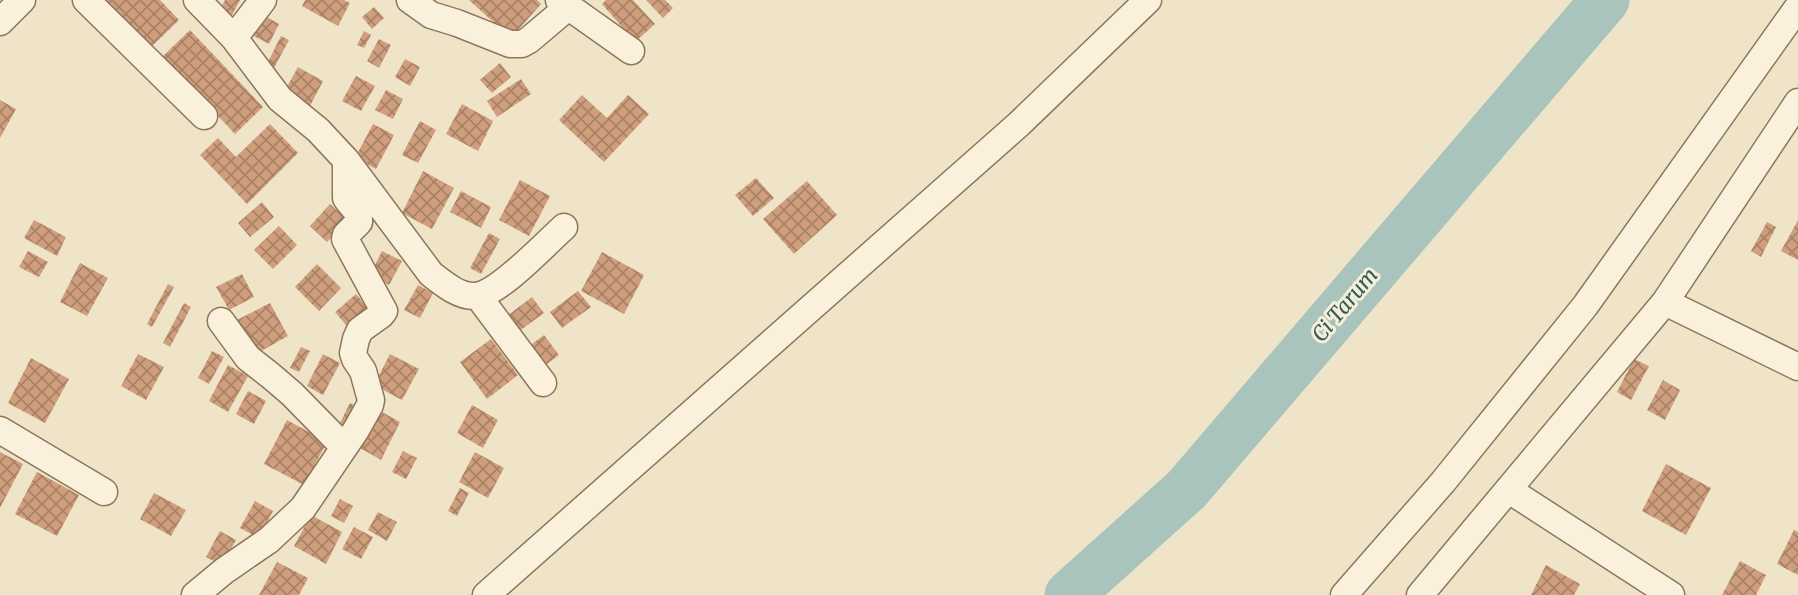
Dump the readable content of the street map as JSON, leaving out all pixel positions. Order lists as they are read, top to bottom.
{
  "water": ["Ci Tarum"]
}
